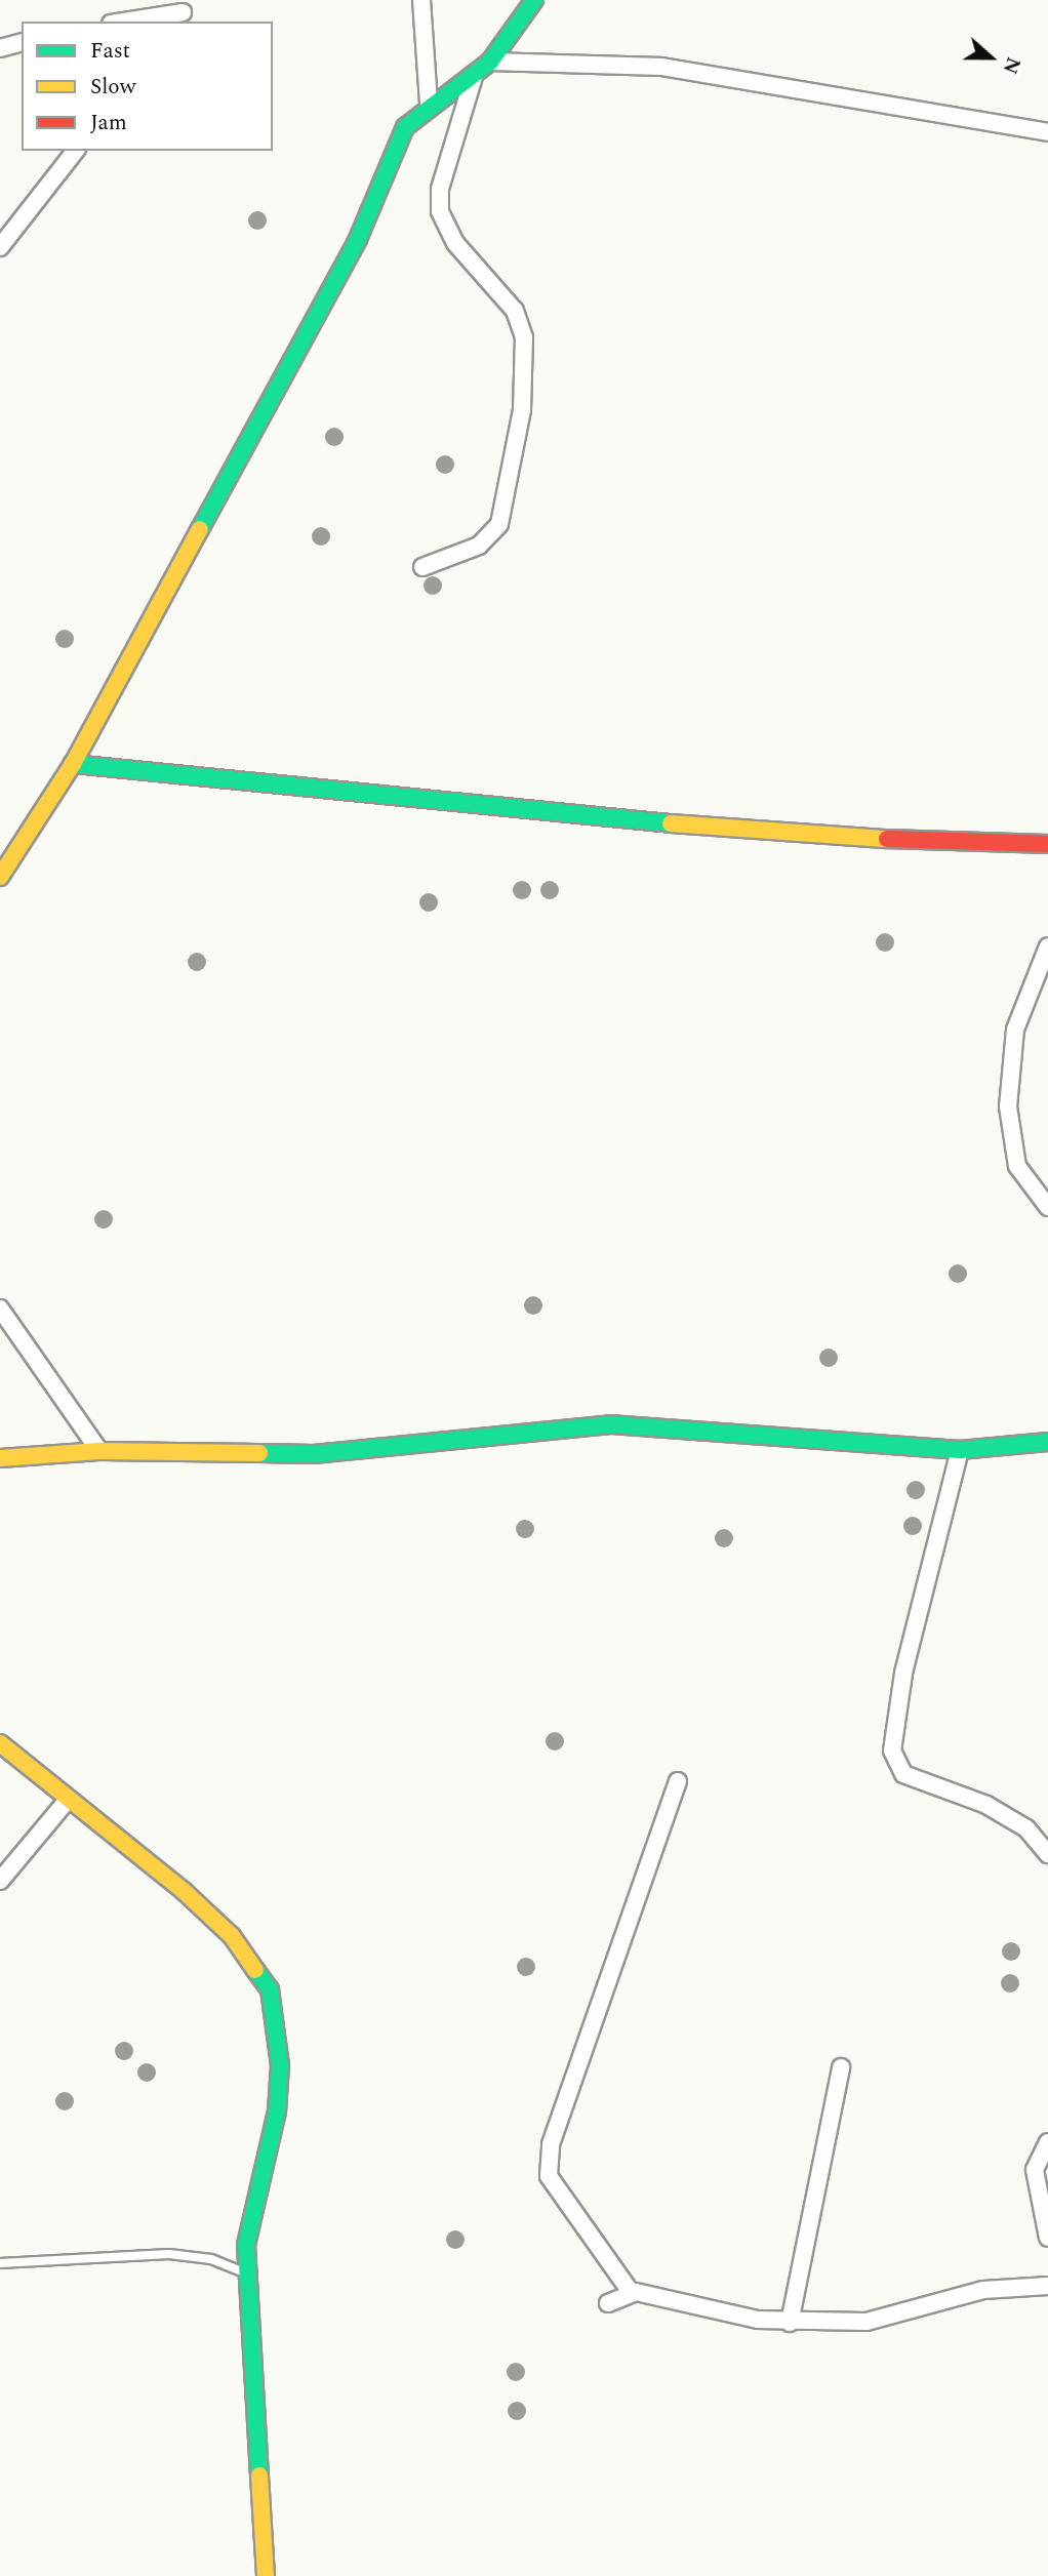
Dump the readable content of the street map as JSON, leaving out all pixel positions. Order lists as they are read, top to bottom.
{
  "legend": ["Fast", "Slow", "Jam"],
  "north": "right"
}
